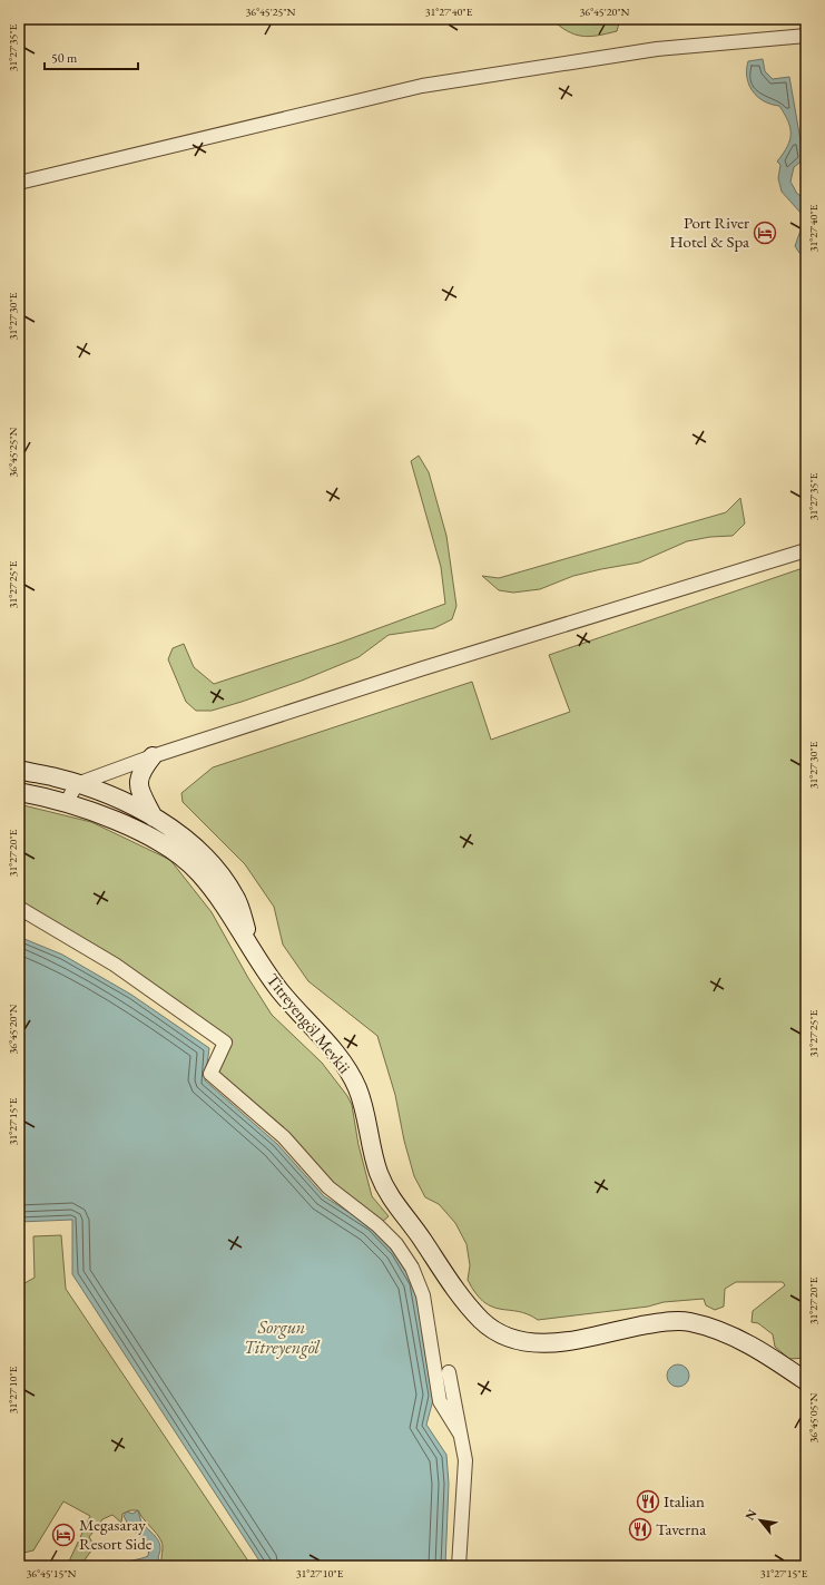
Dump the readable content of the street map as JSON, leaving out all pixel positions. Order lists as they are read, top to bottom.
{
  "streets": {
    "street": ["Titreyengöl Mevkii"]
  },
  "water": ["Sorgun Titreyengöl"],
  "places": {
    "hotel": ["Port River Hotel & Spa", "Megasaray Resort Side"],
    "restaurant": ["Italian", "Taverna"]
  },
  "scale_bar": "50 m",
  "north": "top left",
  "coordinates": [
    "36°45'25\"N",
    "31°27'40\"E",
    "36°45'20\"N",
    "31°27'35\"E",
    "31°27'30\"E",
    "31°27'25\"E",
    "31°27'20\"E",
    "31°27'15\"E",
    "31°27'10\"E",
    "36°45'05\"N",
    "36°45'15\"N"
  ]
}
